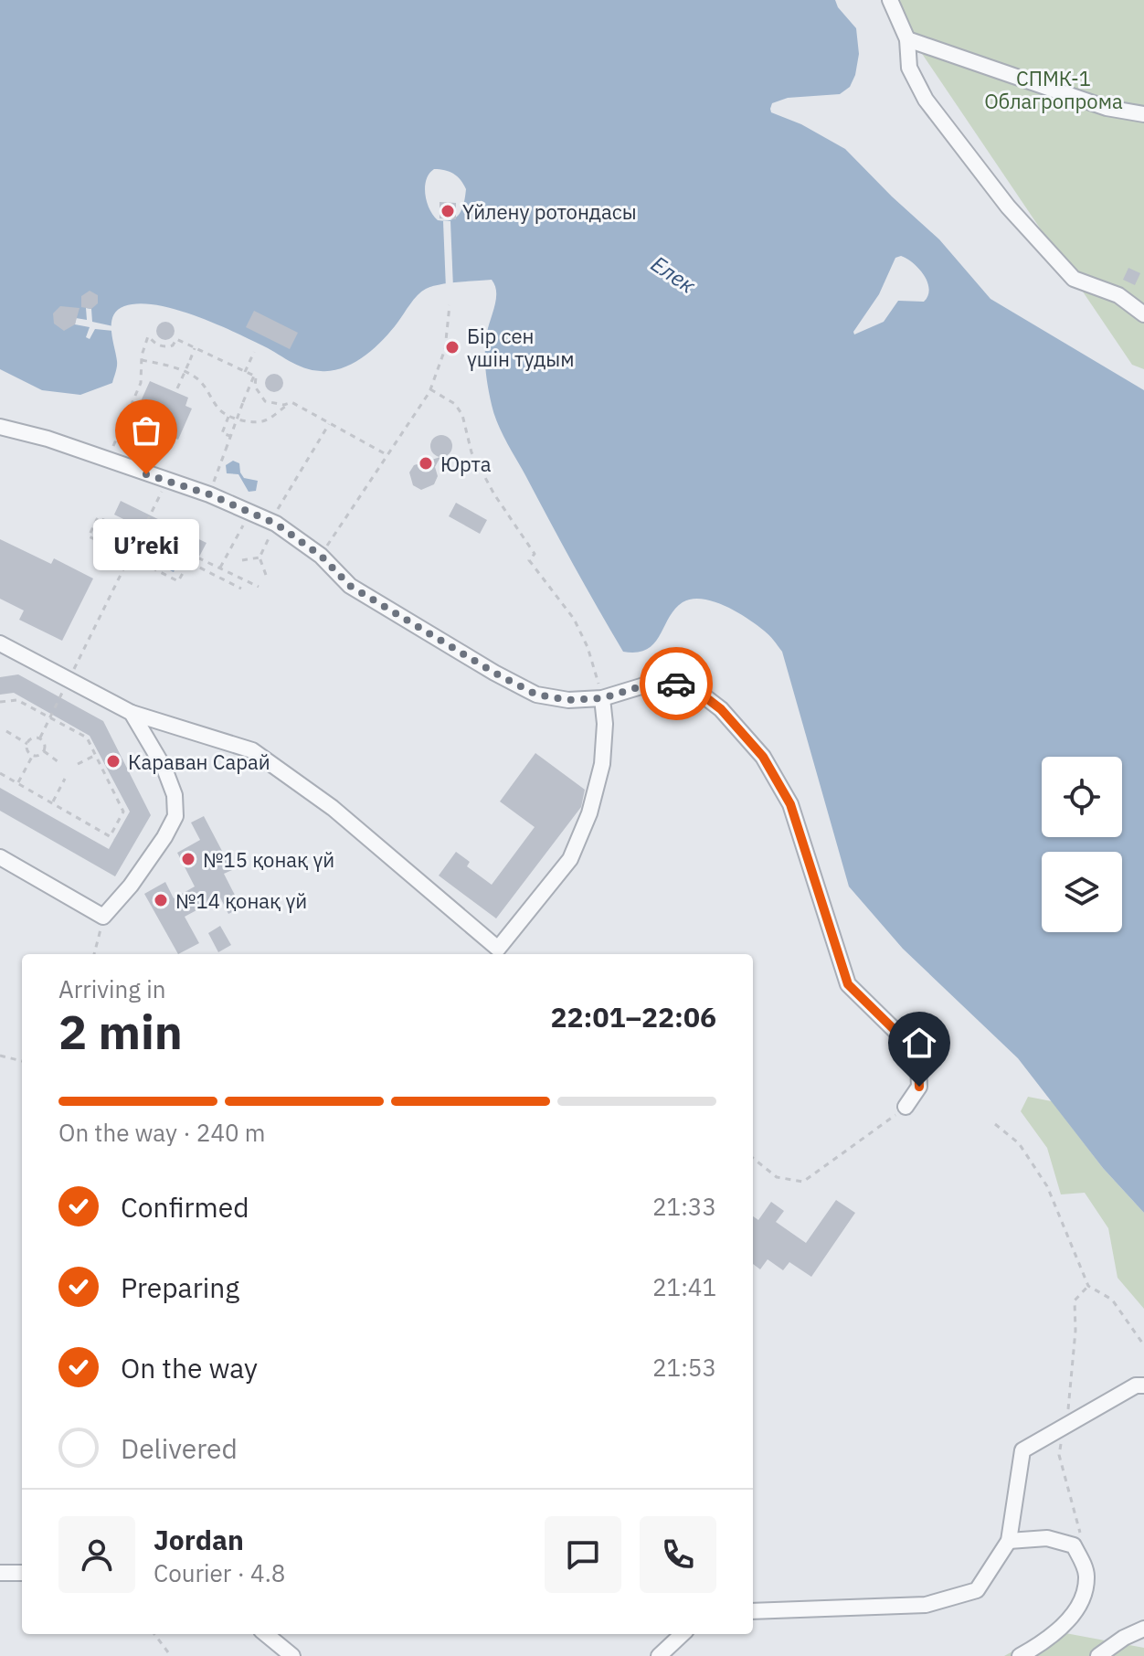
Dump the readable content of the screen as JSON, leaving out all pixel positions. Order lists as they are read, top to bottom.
{
  "water": ["Елек"],
  "parks": ["СПМК-1 Облагропрома"],
  "places": [
    "Үйлену ротондaсы",
    "Бір сен үшін тудым",
    "Юрта",
    "U’reki",
    "Караван Сарай",
    "№15 қонақ үй",
    "№14 қонақ үй"
  ],
  "page": {
    "bubble": "U’reki",
    "heading": ["2 min", "Arriving in", "22:01–22:06"],
    "panel": ["Jordan", "Courier · 4.8"],
    "bar": "On the way · 240 m",
    "list": [
      ["Confirmed", "21:33"],
      ["Preparing", "21:41"],
      ["On the way", "21:53"],
      "Delivered"
    ]
  }
}
